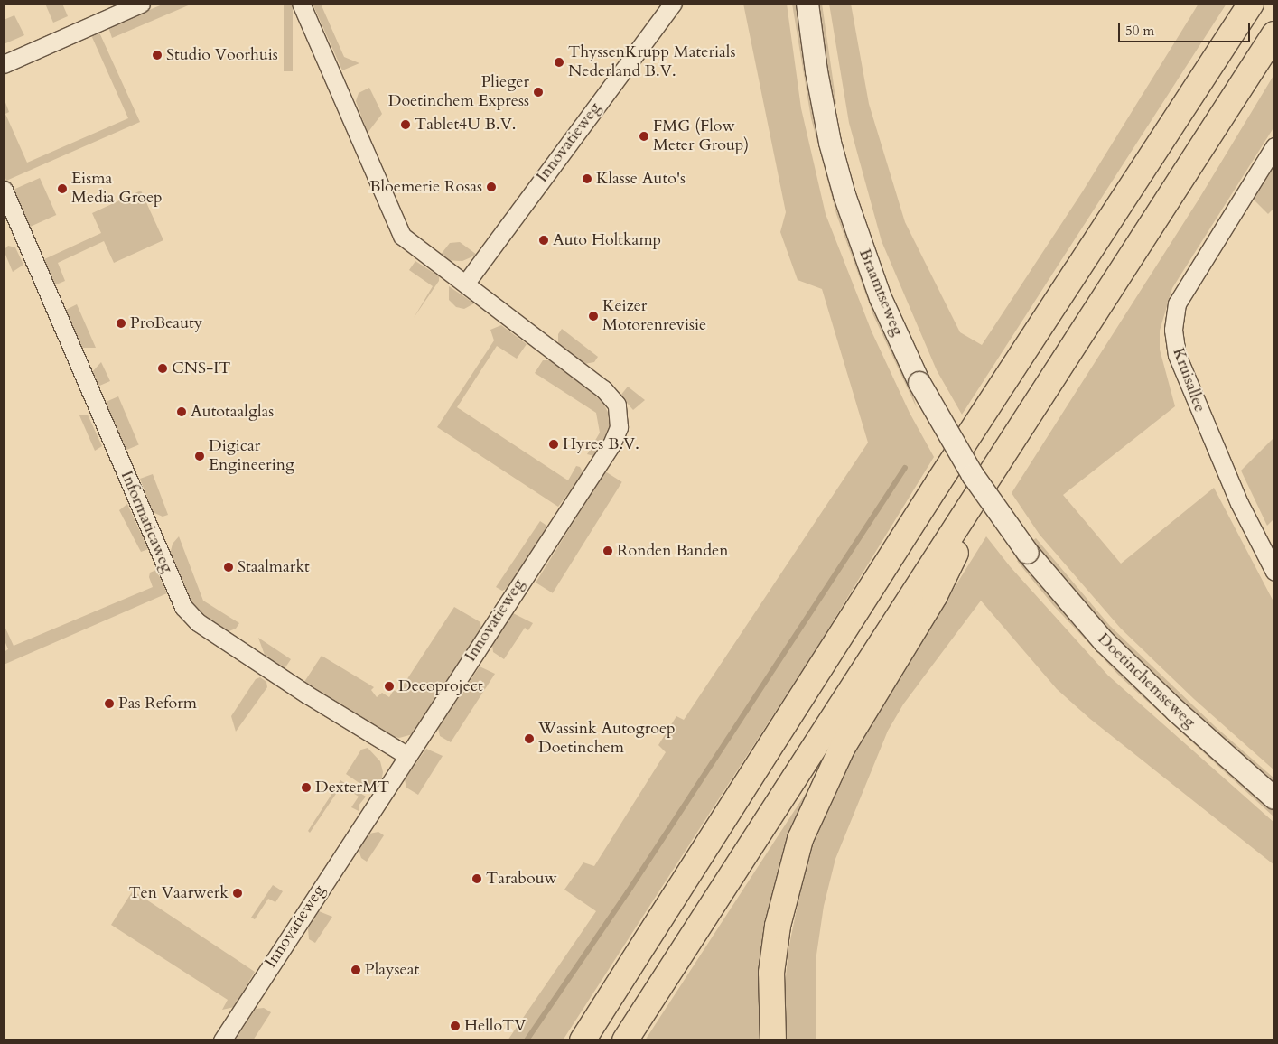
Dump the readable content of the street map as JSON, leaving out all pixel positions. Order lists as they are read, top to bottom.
{
  "streets": {
    "street": [
      "Innovatieweg",
      "Braamtseweg",
      "Kruisallee",
      "Informaticaweg",
      "Doetinchemseweg"
    ]
  },
  "crossings": [
    ["Innovatieweg", "Informaticaweg"],
    ["Braamtseweg", "Doetinchemseweg"]
  ],
  "places": [
    "Studio Voorhuis",
    "ThyssenKrupp Materials Nederland B.V.",
    "Plieger Doetinchem Express",
    "Tablet4U B.V.",
    "FMG (Flow Meter Group)",
    "Klasse Auto's",
    "Bloemerie Rosas",
    "Eisma Media Groep",
    "Auto Holtkamp",
    "Keizer Motorenrevisie",
    "ProBeauty",
    "CNS-IT",
    "Autotaalglas",
    "Hyres B.V.",
    "Digicar Engineering",
    "Ronden Banden",
    "Staalmarkt",
    "Decoproject",
    "Pas Reform",
    "Wassink Autogroep Doetinchem",
    "DexterMT",
    "Tarabouw",
    "Ten Vaarwerk",
    "Playseat",
    "HelloTV"
  ],
  "scale_bar": "50 m"
}
